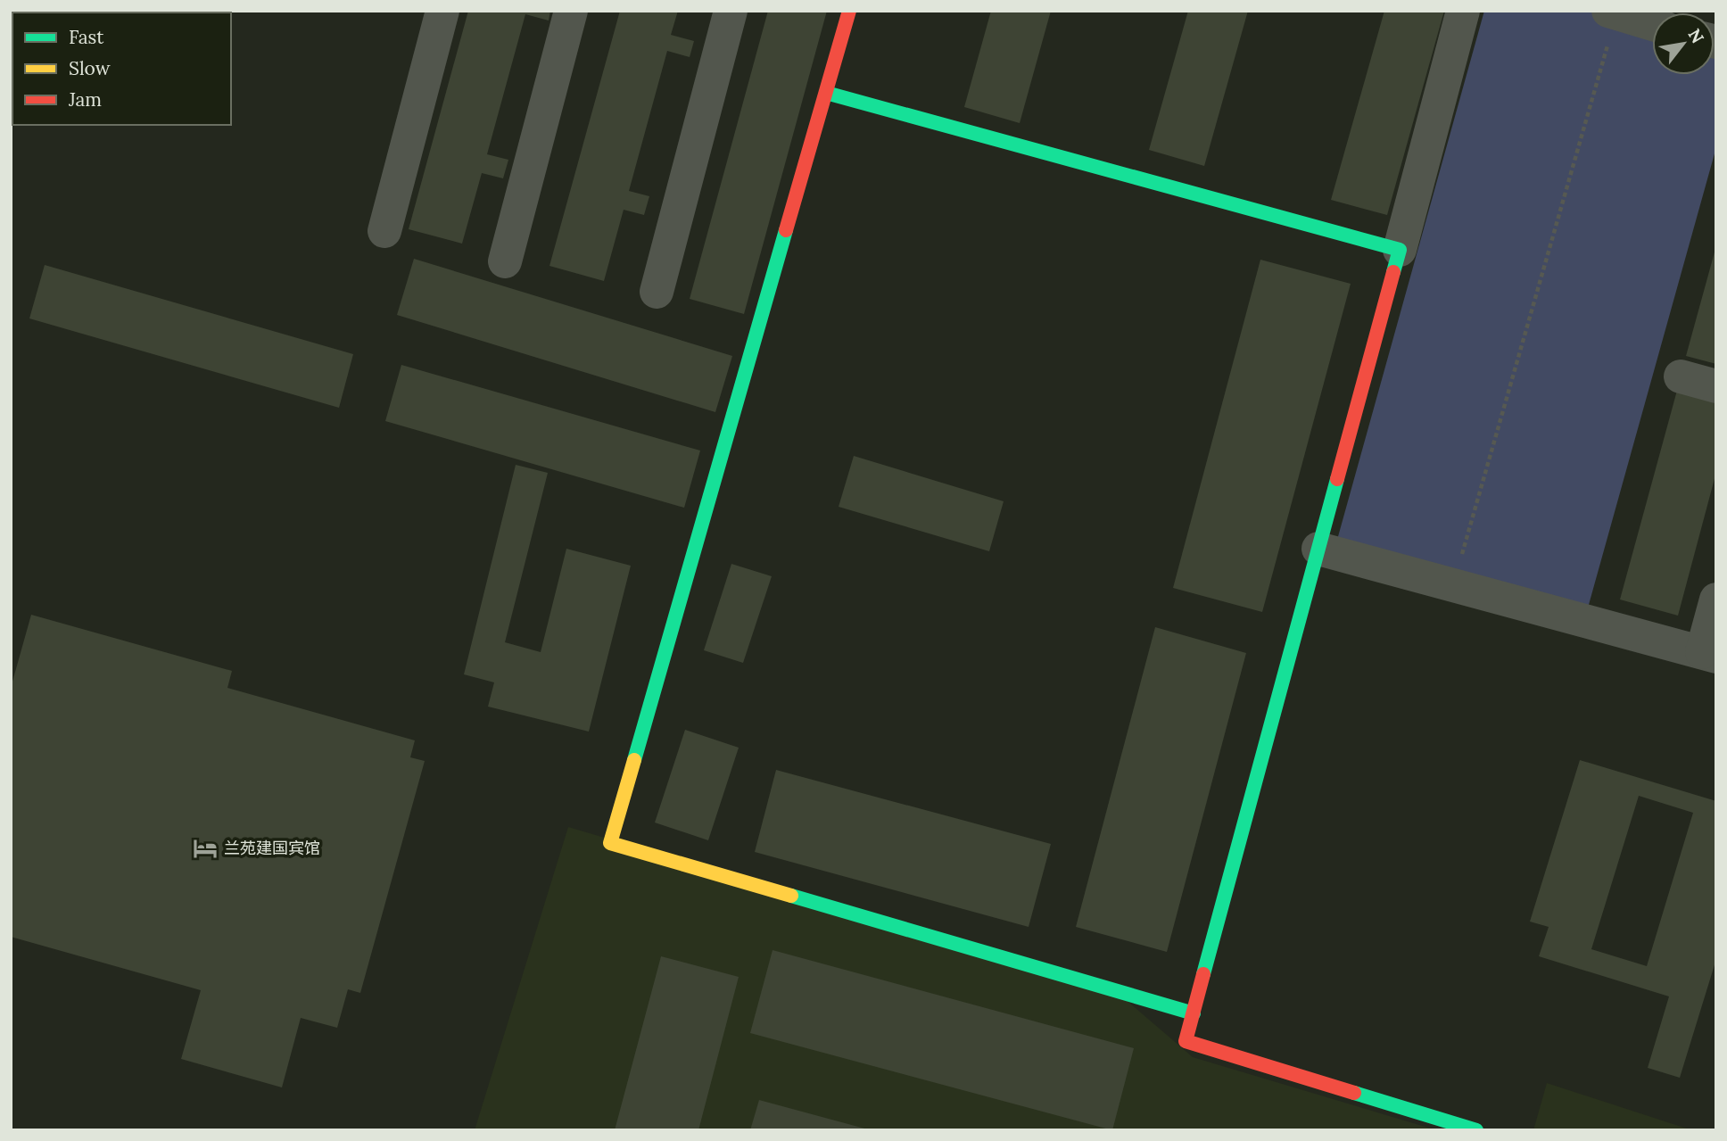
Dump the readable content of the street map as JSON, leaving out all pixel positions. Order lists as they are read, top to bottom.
{
  "places": {
    "hotel": ["兰苑建国宾馆"]
  },
  "legend": ["Fast", "Slow", "Jam"],
  "north": "top right"
}
